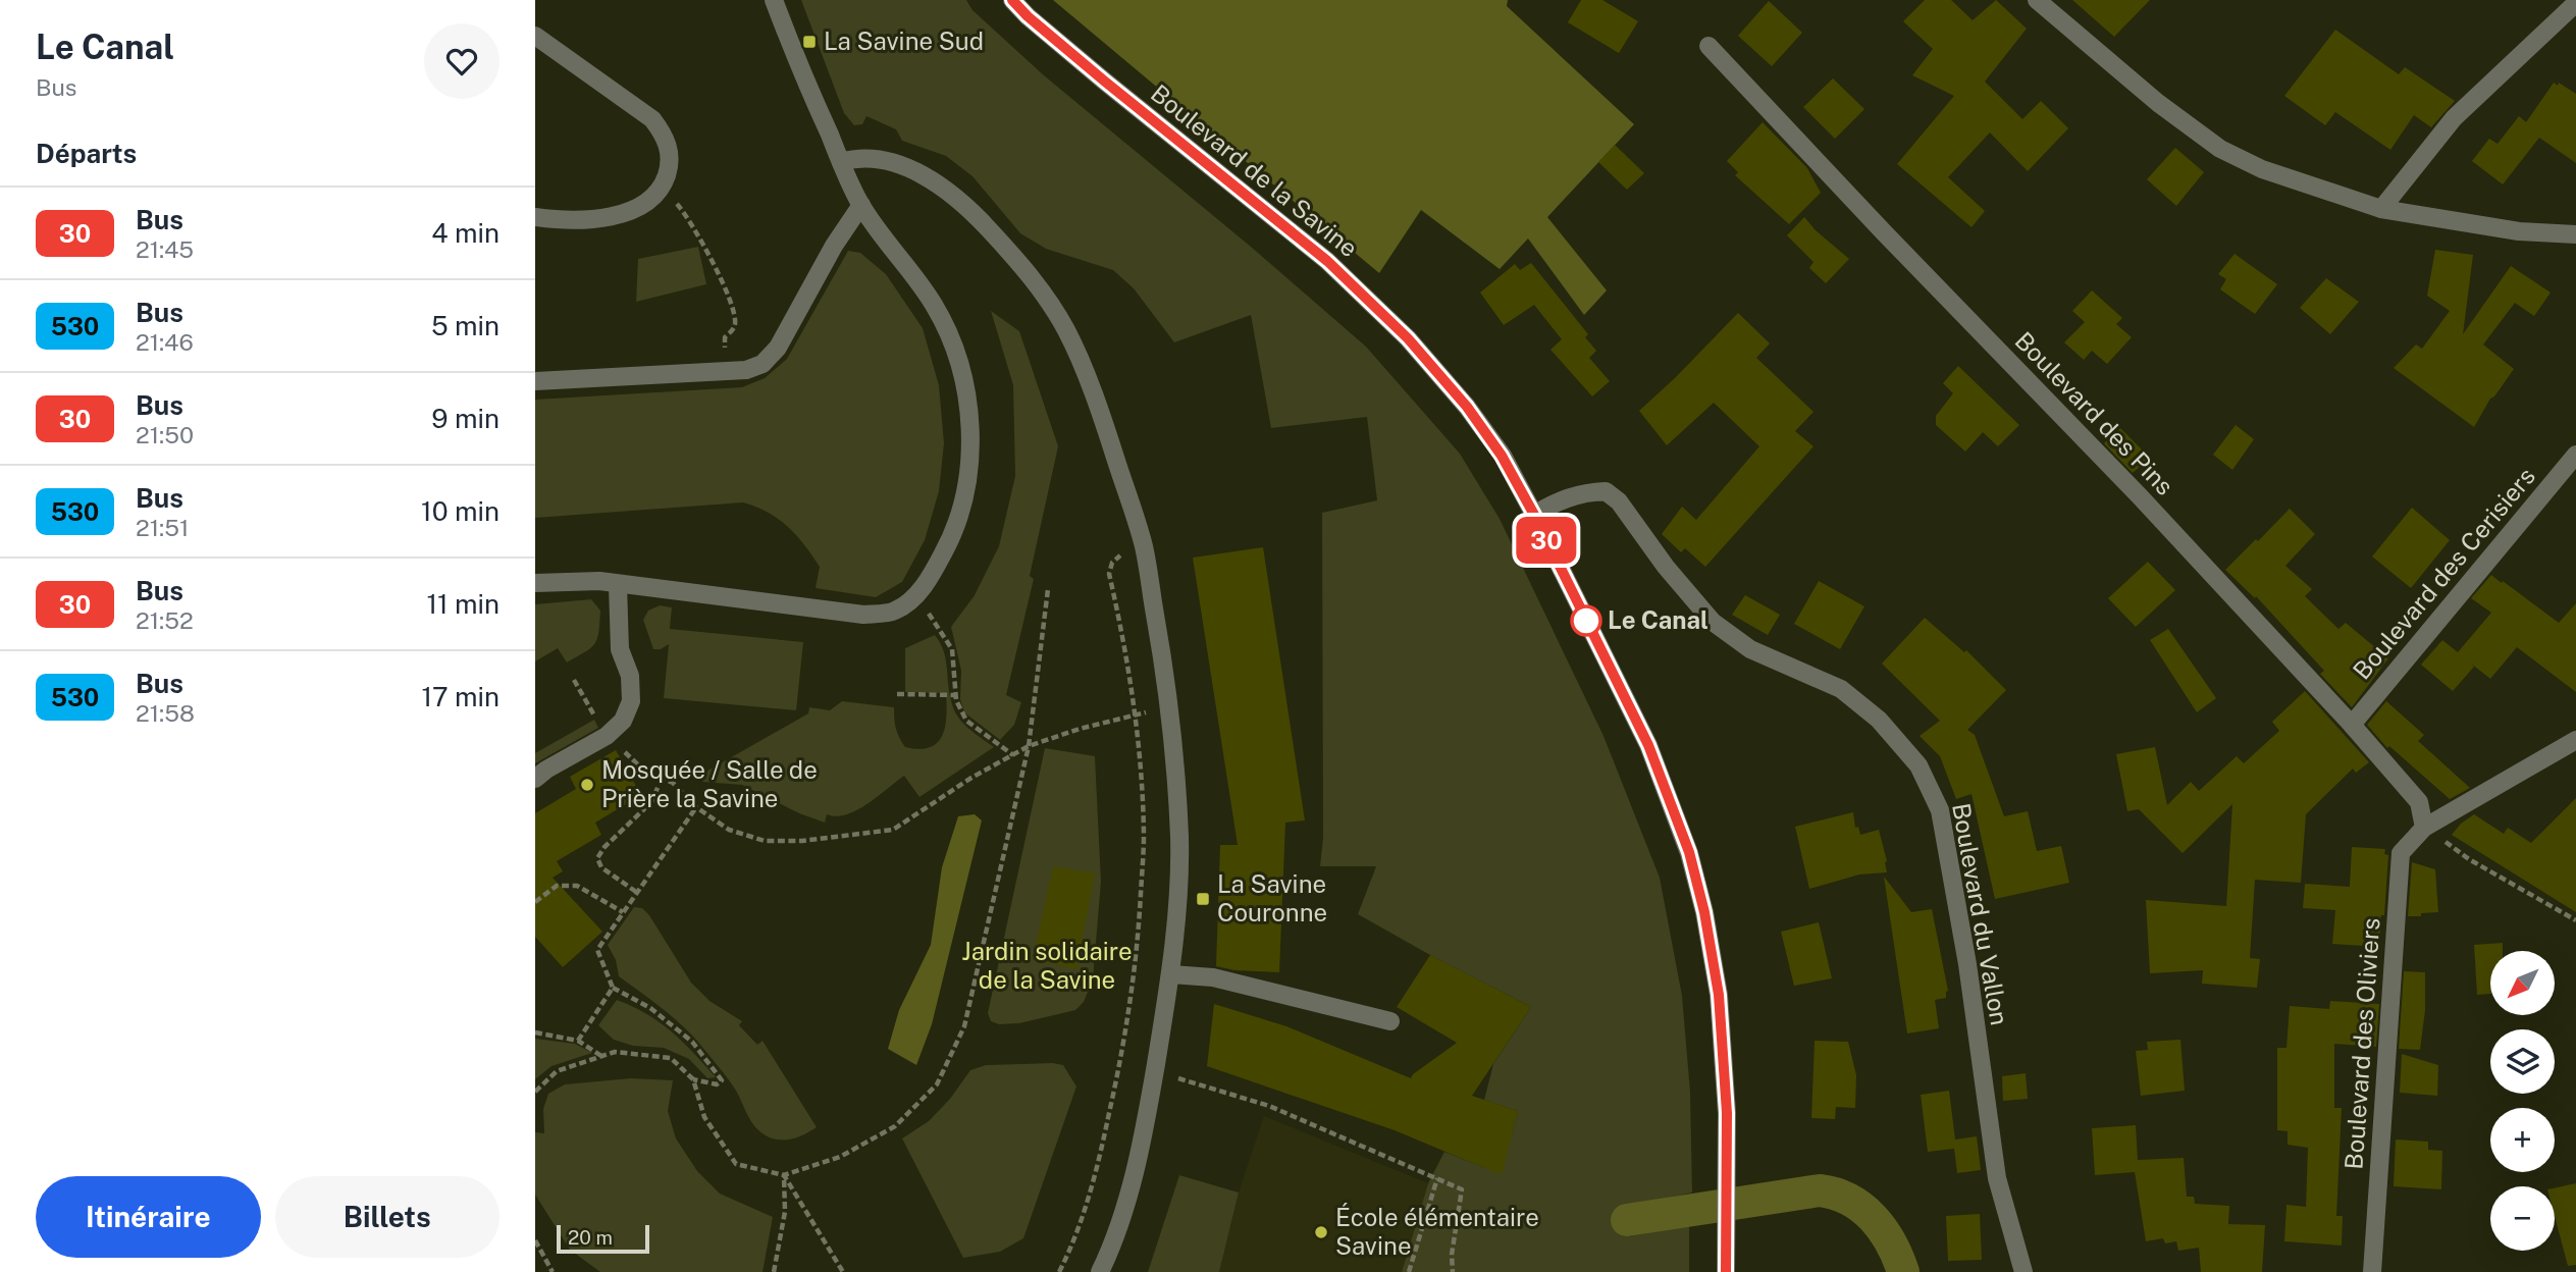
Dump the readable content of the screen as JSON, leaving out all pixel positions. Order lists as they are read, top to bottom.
{
  "streets": {
    "street": [
      "Boulevard de la Savine",
      "Boulevard des Pins",
      "Boulevard des Cerisiers",
      "Boulevard du Vallon",
      "Boulevard des Oliviers"
    ]
  },
  "crossings": [
    ["Boulevard de la Savine", "Boulevard du Vallon"],
    ["Boulevard des Pins", "Boulevard des Cerisiers"],
    ["Boulevard des Pins", "Boulevard des Oliviers"]
  ],
  "parks": ["Jardin solidaire de la Savine"],
  "places": {
    "transit": ["La Savine Sud", "La Savine Couronne"],
    "other": ["Le Canal", "Mosquée / Salle de Prière la Savine", "École élémentaire Savine"]
  },
  "lines": ["bus line 30"],
  "scale_bar": "20 m",
  "north": "bottom left",
  "page": {
    "heading": [
      ["Le Canal", "Bus"],
      "Départs"
    ],
    "on_map": "30",
    "list": [
      {
        "mark": "30",
        "name": "Bus",
        "note": "21:45",
        "value": "4 min"
      },
      {
        "mark": "530",
        "name": "Bus",
        "note": "21:46",
        "value": "5 min"
      },
      {
        "mark": "30",
        "name": "Bus",
        "note": "21:50",
        "value": "9 min"
      },
      {
        "mark": "530",
        "name": "Bus",
        "note": "21:51",
        "value": "10 min"
      },
      {
        "mark": "30",
        "name": "Bus",
        "note": "21:52",
        "value": "11 min"
      },
      {
        "mark": "530",
        "name": "Bus",
        "note": "21:58",
        "value": "17 min"
      }
    ],
    "map_buttons": ["+", "−"],
    "buttons": ["Itinéraire", "Billets"],
    "scale": "20 m"
  }
}
